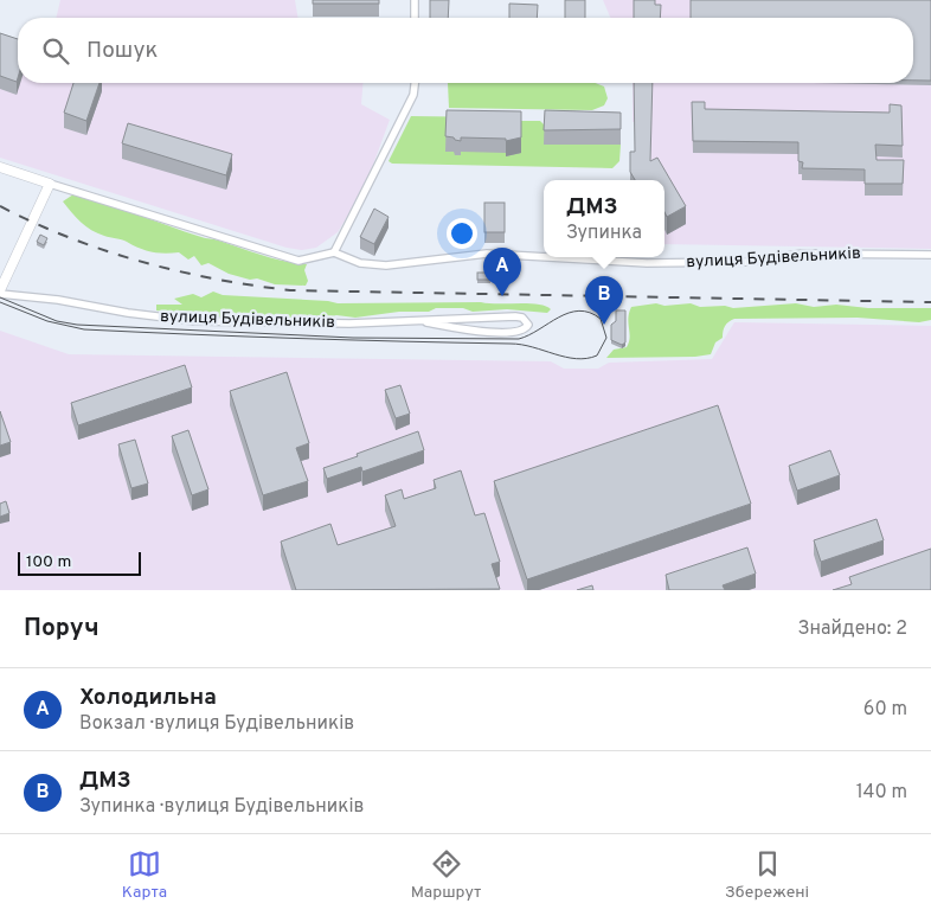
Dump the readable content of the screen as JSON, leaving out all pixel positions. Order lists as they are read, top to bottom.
{
  "streets": {
    "street": ["вулиця Будівельників"]
  },
  "scale_bar": "100 m",
  "page": {
    "search": "Пошук",
    "popup": ["ДМЗ", "Зупинка"],
    "pins": ["A", "B"],
    "scale": "100 m",
    "heading": ["Поруч", "Знайдено: 2"],
    "list": [
      {
        "mark": "A",
        "name": "Холодильна",
        "note": "Вокзал · вулиця Будівельників",
        "value": "60 m"
      },
      {
        "mark": "B",
        "name": "ДМЗ",
        "note": "Зупинка · вулиця Будівельників",
        "value": "140 m"
      }
    ],
    "nav": ["Карта", "Маршрут", "Збережені"]
  }
}
